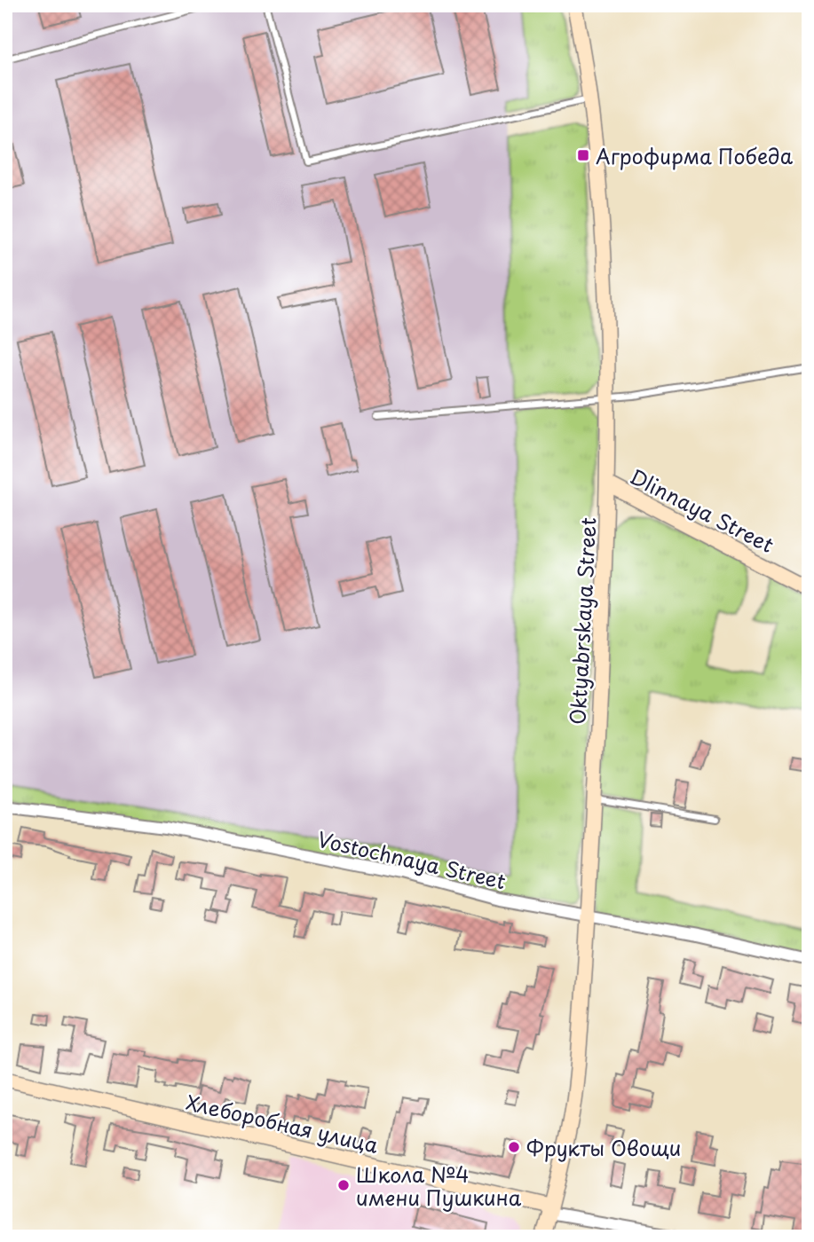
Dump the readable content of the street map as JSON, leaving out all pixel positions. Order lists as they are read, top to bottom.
{
  "streets": {
    "street": [
      "Dlinnaya Street",
      "Oktyabrskaya Street",
      "Vostochnaya Street",
      "Хлеборобная улица"
    ]
  },
  "crossings": [
    ["Dlinnaya Street", "Oktyabrskaya Street"],
    ["Oktyabrskaya Street", "Vostochnaya Street"],
    ["Oktyabrskaya Street", "Хлеборобная улица"]
  ],
  "places": {
    "transit": ["Агрофирма Победа"],
    "other": ["Фрукты Овощи", "Школа №4 имени Пушкина"]
  }
}
